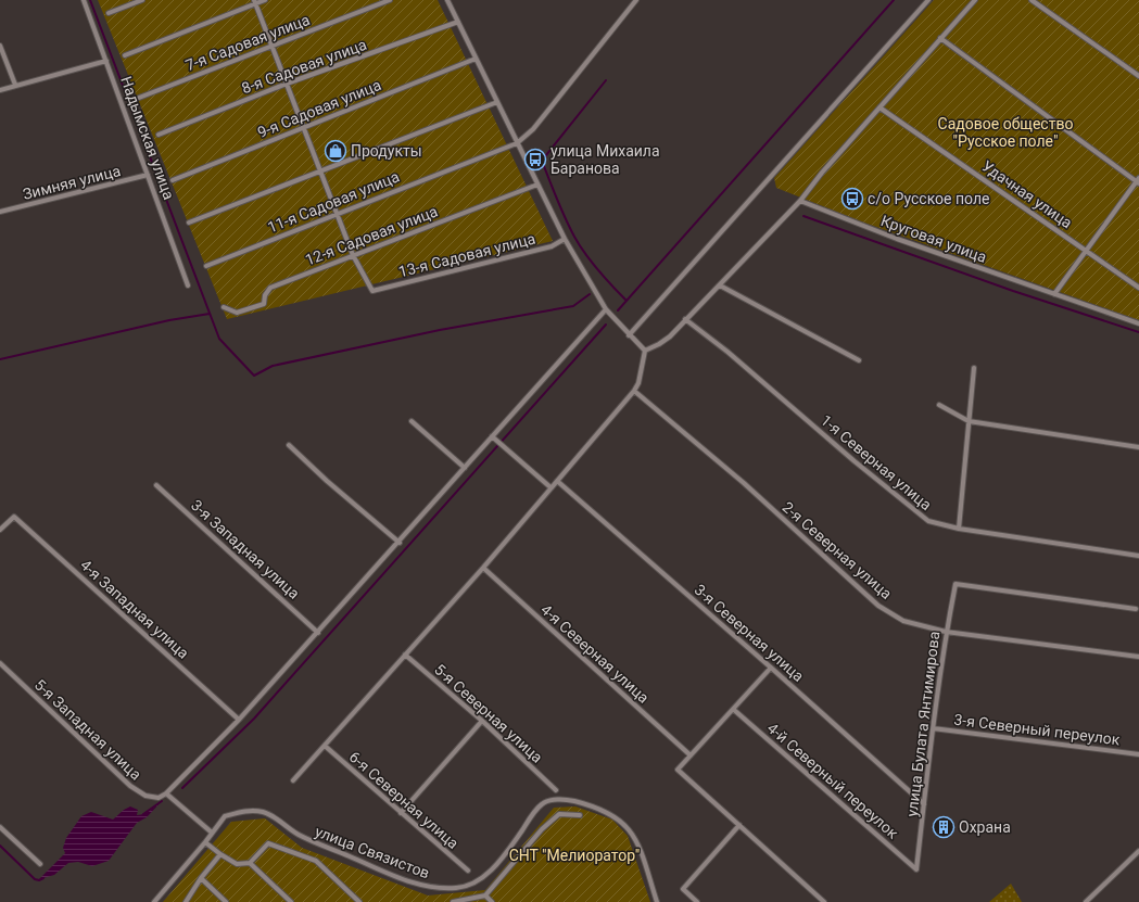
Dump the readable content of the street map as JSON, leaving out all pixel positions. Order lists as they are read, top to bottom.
{
  "streets": {
    "street": [
      "7-я Садовая улица",
      "8-я Садовая улица",
      "9-я Садовая улица",
      "Надымская улица",
      "Зимняя улица",
      "Удачная улица",
      "11-я Садовая улица",
      "12-я Садовая улица",
      "Круговая улица",
      "13-я Садовая улица",
      "1-я Северная улица",
      "3-я Западная улица",
      "2-я Северная улица",
      "4-я Западная улица",
      "3-я Северная улица",
      "4-я Северная улица",
      "5-я Северная улица",
      "улица Булата Янтимирова",
      "5-я Западная улица",
      "3-я Северный переулок",
      "4-й Северный переулок",
      "6-я Северная улица",
      "улица Связистов"
    ]
  },
  "crossings": [
    ["Надымская улица", "Зимняя улица"],
    ["12-я Садовая улица", "13-я Садовая улица"],
    ["2-я Северная улица", "улица Булата Янтимирова"],
    ["3-я Северная улица", "улица Булата Янтимирова"],
    ["улица Булата Янтимирова", "3-я Северный переулок"],
    ["улица Булата Янтимирова", "4-й Северный переулок"]
  ],
  "parks": ["Садовое общество \"Русское поле\"", "СНТ \"Мелиоратор\""],
  "places": {
    "shop": ["Продукты"],
    "bus stop": ["улица Михаила Баранова", "с/о Русское поле"],
    "building": ["Охрана"]
  }
}
